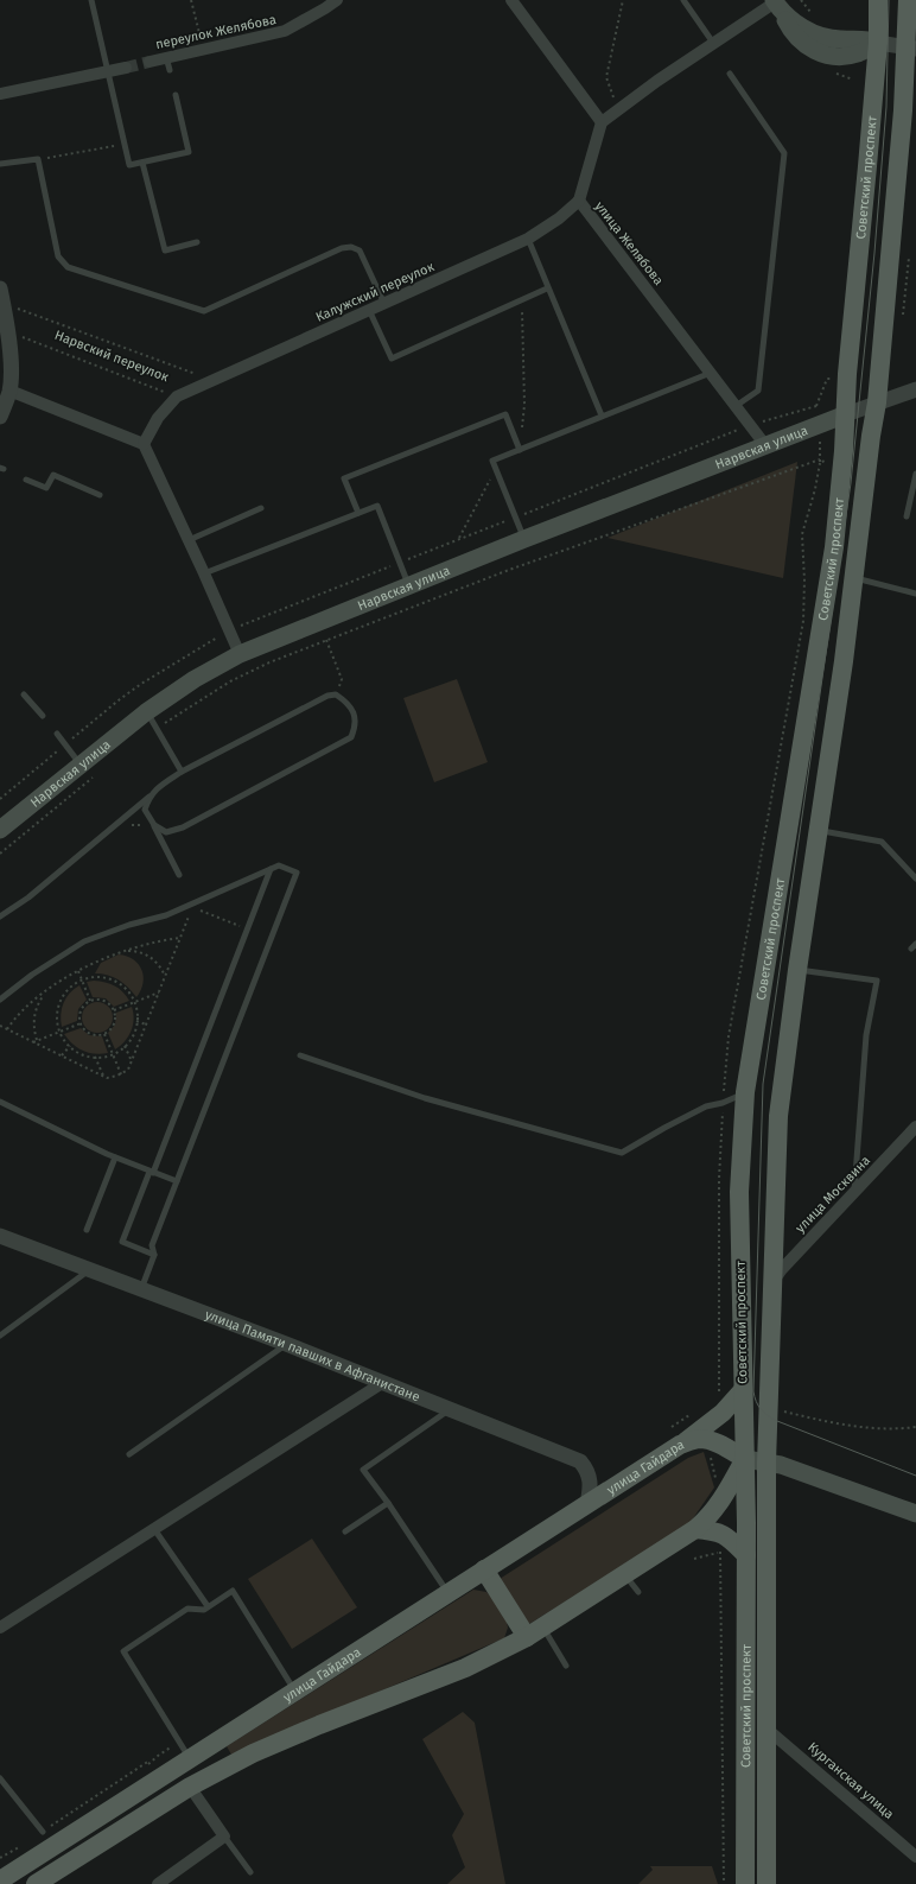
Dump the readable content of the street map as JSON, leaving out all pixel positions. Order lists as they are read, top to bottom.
{
  "streets": {
    "main road": ["Советский проспект", "Нарвская улица", "улица Гайдара"],
    "street": [
      "переулок Желябова",
      "улица Желябова",
      "Калужский переулок",
      "Нарвский переулок",
      "улица Москвина",
      "улица Памяти павших в Афганистане",
      "Курганская улица"
    ]
  },
  "crossings": [
    ["Советский проспект", "Нарвская улица"],
    ["Советский проспект", "улица Москвина"],
    ["Советский проспект", "улица Гайдара"],
    ["Советский проспект", "Курганская улица"],
    ["улица Желябова", "Калужский переулок"],
    ["улица Желябова", "Нарвская улица"],
    ["Калужский переулок", "Нарвский переулок"],
    ["улица Памяти павших в Афганистане", "улица Гайдара"]
  ]
}
